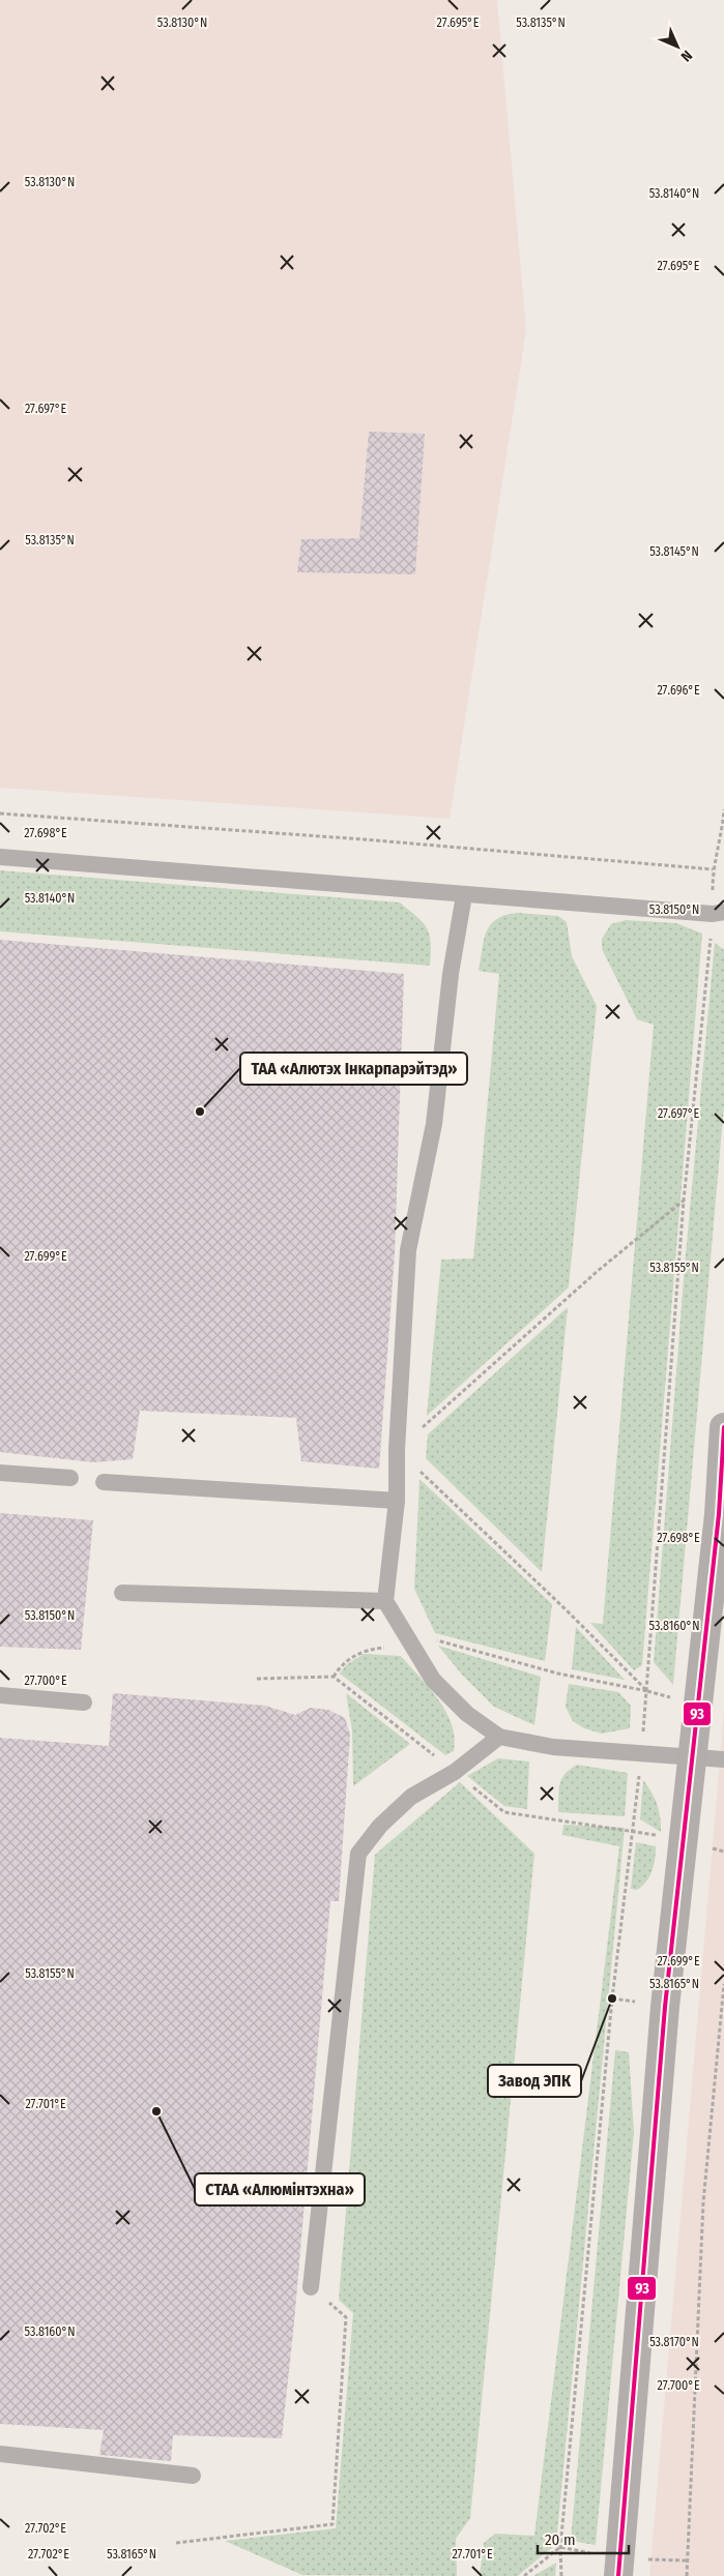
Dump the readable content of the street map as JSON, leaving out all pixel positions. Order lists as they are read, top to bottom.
{
  "places": ["ТАА «Алютэх Інкарпарэйтэд»", "Завод ЭПК", "СТАА «Алюмінтэхна»"],
  "lines": ["transit line 93"],
  "scale_bar": "20 m",
  "north": "bottom right",
  "coordinates": [
    "53.8130°N",
    "27.695°E",
    "53.8135°N",
    "53.8140°N",
    "27.697°E",
    "53.8145°N",
    "27.696°E",
    "27.698°E",
    "53.8150°N",
    "27.699°E",
    "53.8155°N",
    "53.8160°N",
    "27.700°E",
    "53.8165°N",
    "27.701°E",
    "53.8170°N",
    "27.702°E"
  ]
}
